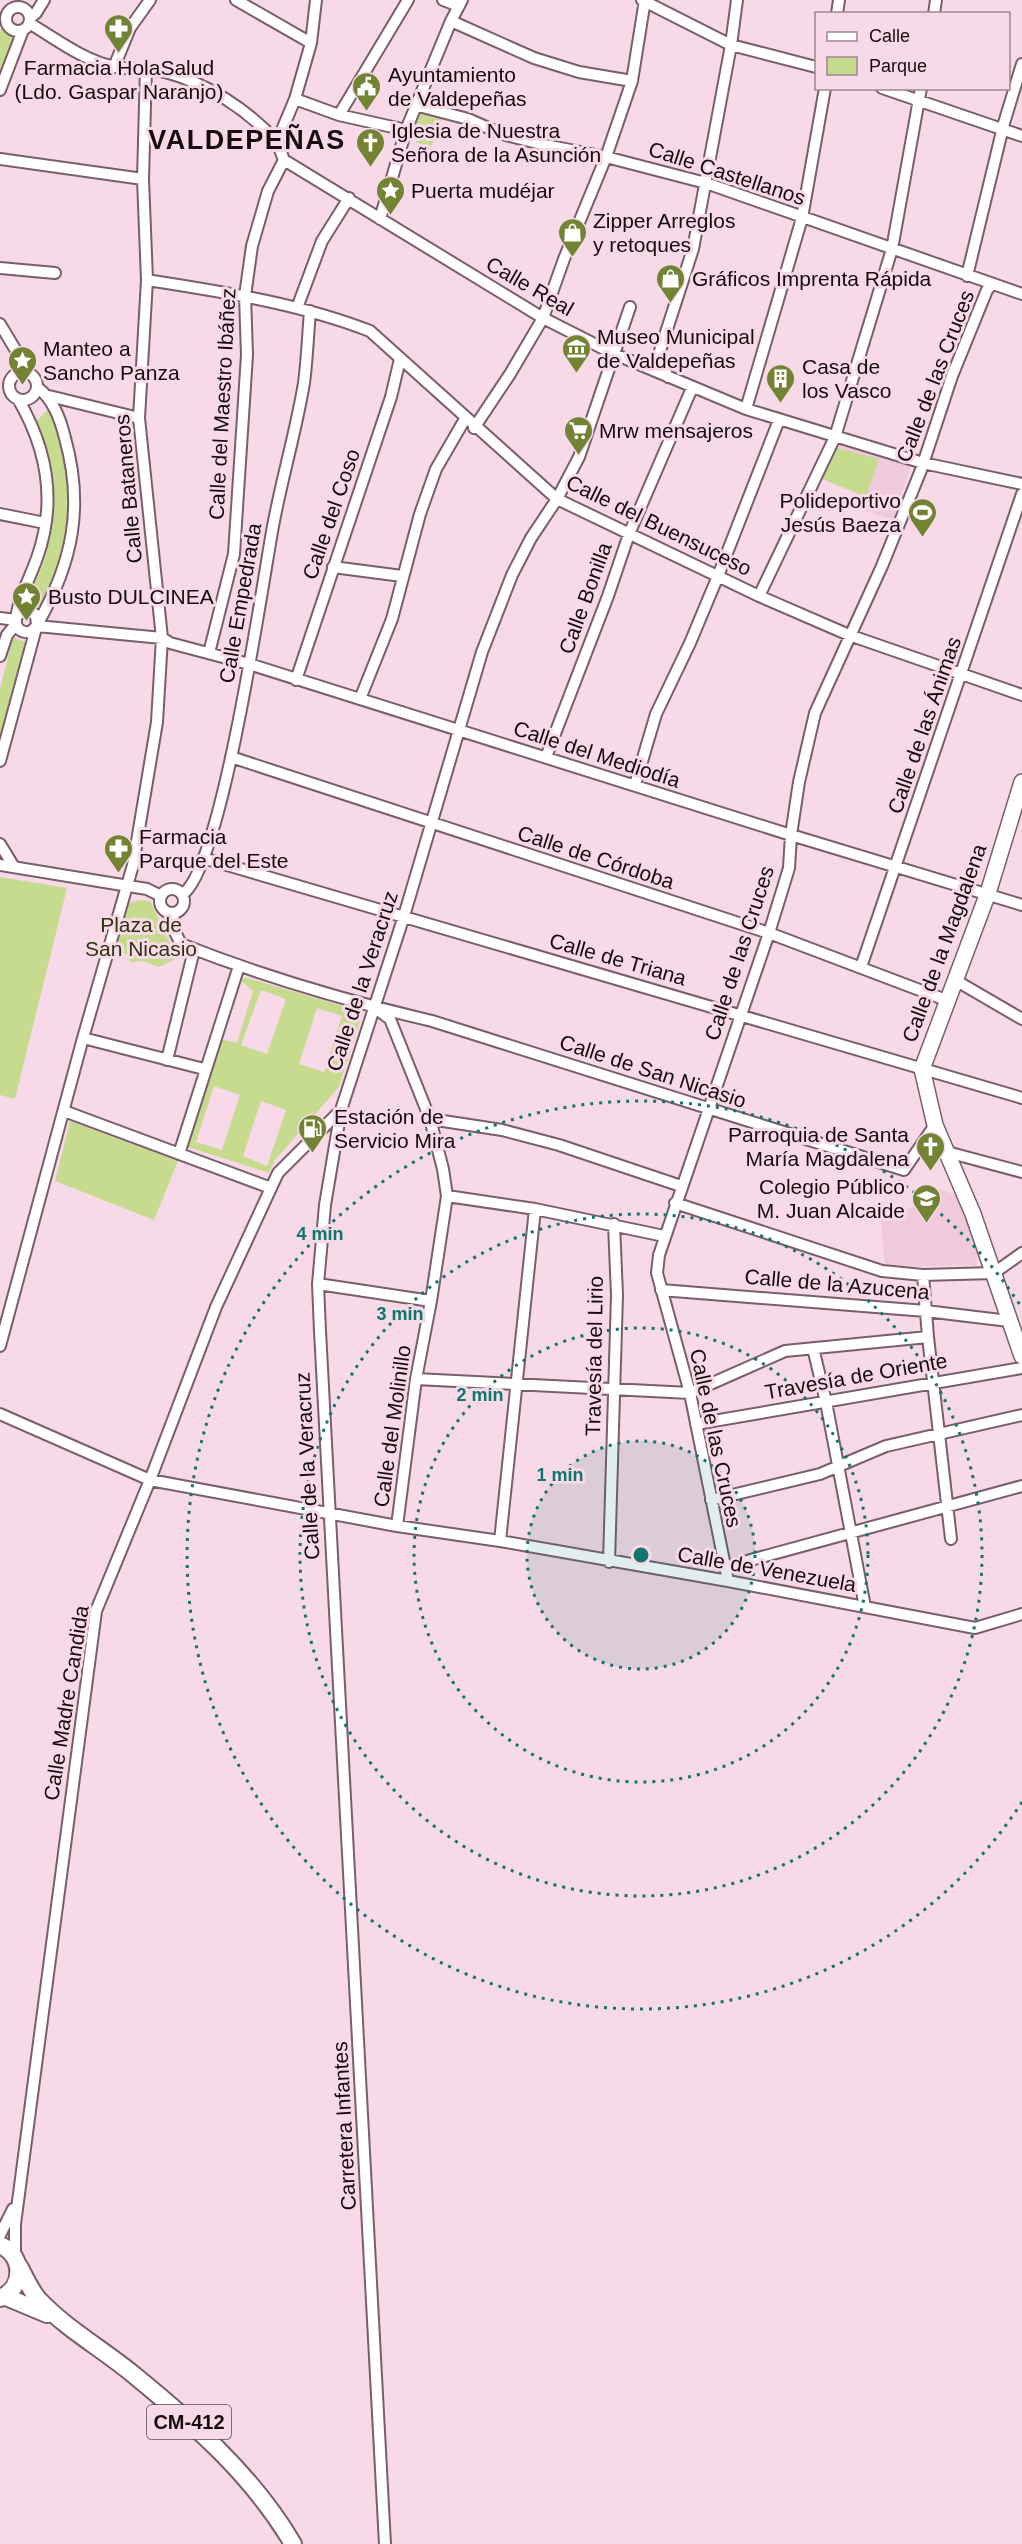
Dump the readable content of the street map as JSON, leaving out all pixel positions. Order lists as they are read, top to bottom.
{
  "streets": {
    "main road": ["CM-412"],
    "street": [
      "Calle Castellanos",
      "Calle Real",
      "Calle de las Cruces",
      "Calle del Maestro Ibáñez",
      "Calle Bataneros",
      "Calle del Coso",
      "Calle del Buensuceso",
      "Calle Bonilla",
      "Calle Empedrada",
      "Calle de las Ánimas",
      "Calle del Mediodía",
      "Calle de Córdoba",
      "Calle de la Magdalena",
      "Calle de Triana",
      "Calle de la Veracruz",
      "Calle de San Nicasio",
      "Calle de la Azucena",
      "Travesía del Lirio",
      "Travesía de Oriente",
      "Calle del Molinillo",
      "Calle de Venezuela",
      "Calle Madre Candida",
      "Carretera Infantes"
    ]
  },
  "crossings": [
    ["Calle Castellanos", "Calle de las Cruces"],
    ["Calle Real", "Calle de las Cruces"],
    ["Calle Real", "Calle del Maestro Ibáñez"],
    ["Calle Real", "Calle Bonilla"],
    ["Calle Real", "Calle de la Veracruz"],
    ["Calle de las Cruces", "Calle del Buensuceso"],
    ["Calle de las Cruces", "Calle del Mediodía"],
    ["Calle de las Cruces", "Calle de Córdoba"],
    ["Calle de las Cruces", "Calle de Triana"],
    ["Calle de las Cruces", "Calle de San Nicasio"],
    ["Calle de las Cruces", "Calle de la Azucena"],
    ["Calle de las Cruces", "Travesía de Oriente"],
    ["Calle de las Cruces", "Calle de Venezuela"],
    ["Calle del Maestro Ibáñez", "Calle del Buensuceso"],
    ["Calle del Maestro Ibáñez", "Calle del Mediodía"],
    ["Calle Bataneros", "Calle del Buensuceso"],
    ["Calle Bataneros", "Calle del Mediodía"],
    ["Calle del Coso", "Calle del Buensuceso"],
    ["Calle del Coso", "Calle del Mediodía"],
    ["Calle del Buensuceso", "Calle Bonilla"],
    ["Calle del Buensuceso", "Calle Empedrada"],
    ["Calle del Buensuceso", "Calle de las Ánimas"],
    ["Calle del Buensuceso", "Calle de la Veracruz"],
    ["Calle Bonilla", "Calle del Mediodía"],
    ["Calle Empedrada", "Calle del Mediodía"],
    ["Calle Empedrada", "Calle de Córdoba"],
    ["Calle Empedrada", "Calle de Triana"],
    ["Calle de las Ánimas", "Calle del Mediodía"],
    ["Calle de las Ánimas", "Calle de Córdoba"],
    ["Calle del Mediodía", "Calle de la Magdalena"],
    ["Calle del Mediodía", "Calle de la Veracruz"],
    ["Calle de Córdoba", "Calle de la Magdalena"],
    ["Calle de Córdoba", "Calle de la Veracruz"],
    ["Calle de la Magdalena", "Calle de Triana"],
    ["Calle de la Magdalena", "Calle de la Azucena"],
    ["Calle de Triana", "Calle de la Veracruz"],
    ["Calle de la Veracruz", "Calle de Venezuela"],
    ["Calle de la Veracruz", "Calle Madre Candida"],
    ["Calle de la Veracruz", "Carretera Infantes"],
    ["Calle de San Nicasio", "Calle del Molinillo"],
    ["Travesía del Lirio", "Calle de Venezuela"],
    ["Calle del Molinillo", "Calle de Venezuela"],
    ["Calle de Venezuela", "Calle Madre Candida"],
    ["Calle Madre Candida", "CM-412"]
  ],
  "districts": ["VALDEPEÑAS"],
  "parks": ["Plaza de San Nicasio"],
  "places": {
    "pharmacy": ["Farmacia HolaSalud (Ldo. Gaspar Naranjo)", "Farmacia Parque del Este"],
    "public building": ["Ayuntamiento de Valdepeñas"],
    "church": ["Iglesia de Nuestra Señora de la Asunción", "Parroquia de Santa María Magdalena"],
    "place": ["Puerta mudéjar", "Manteo a Sancho Panza", "Busto DULCINEA"],
    "shop": ["Zipper Arreglos y retoques", "Gráficos Imprenta Rápida"],
    "museum": ["Museo Municipal de Valdepeñas"],
    "building": ["Casa de los Vasco"],
    "supermarket": ["Mrw mensajeros"],
    "sports": ["Polideportivo Jesús Baeza"],
    "fuel station": ["Estación de Servicio Mira"],
    "school or university": ["Colegio Público M. Juan Alcaide"]
  },
  "legend": ["Calle", "Parque"],
  "rings": [
    "4 min",
    "3 min",
    "2 min",
    "1 min"
  ]
}
